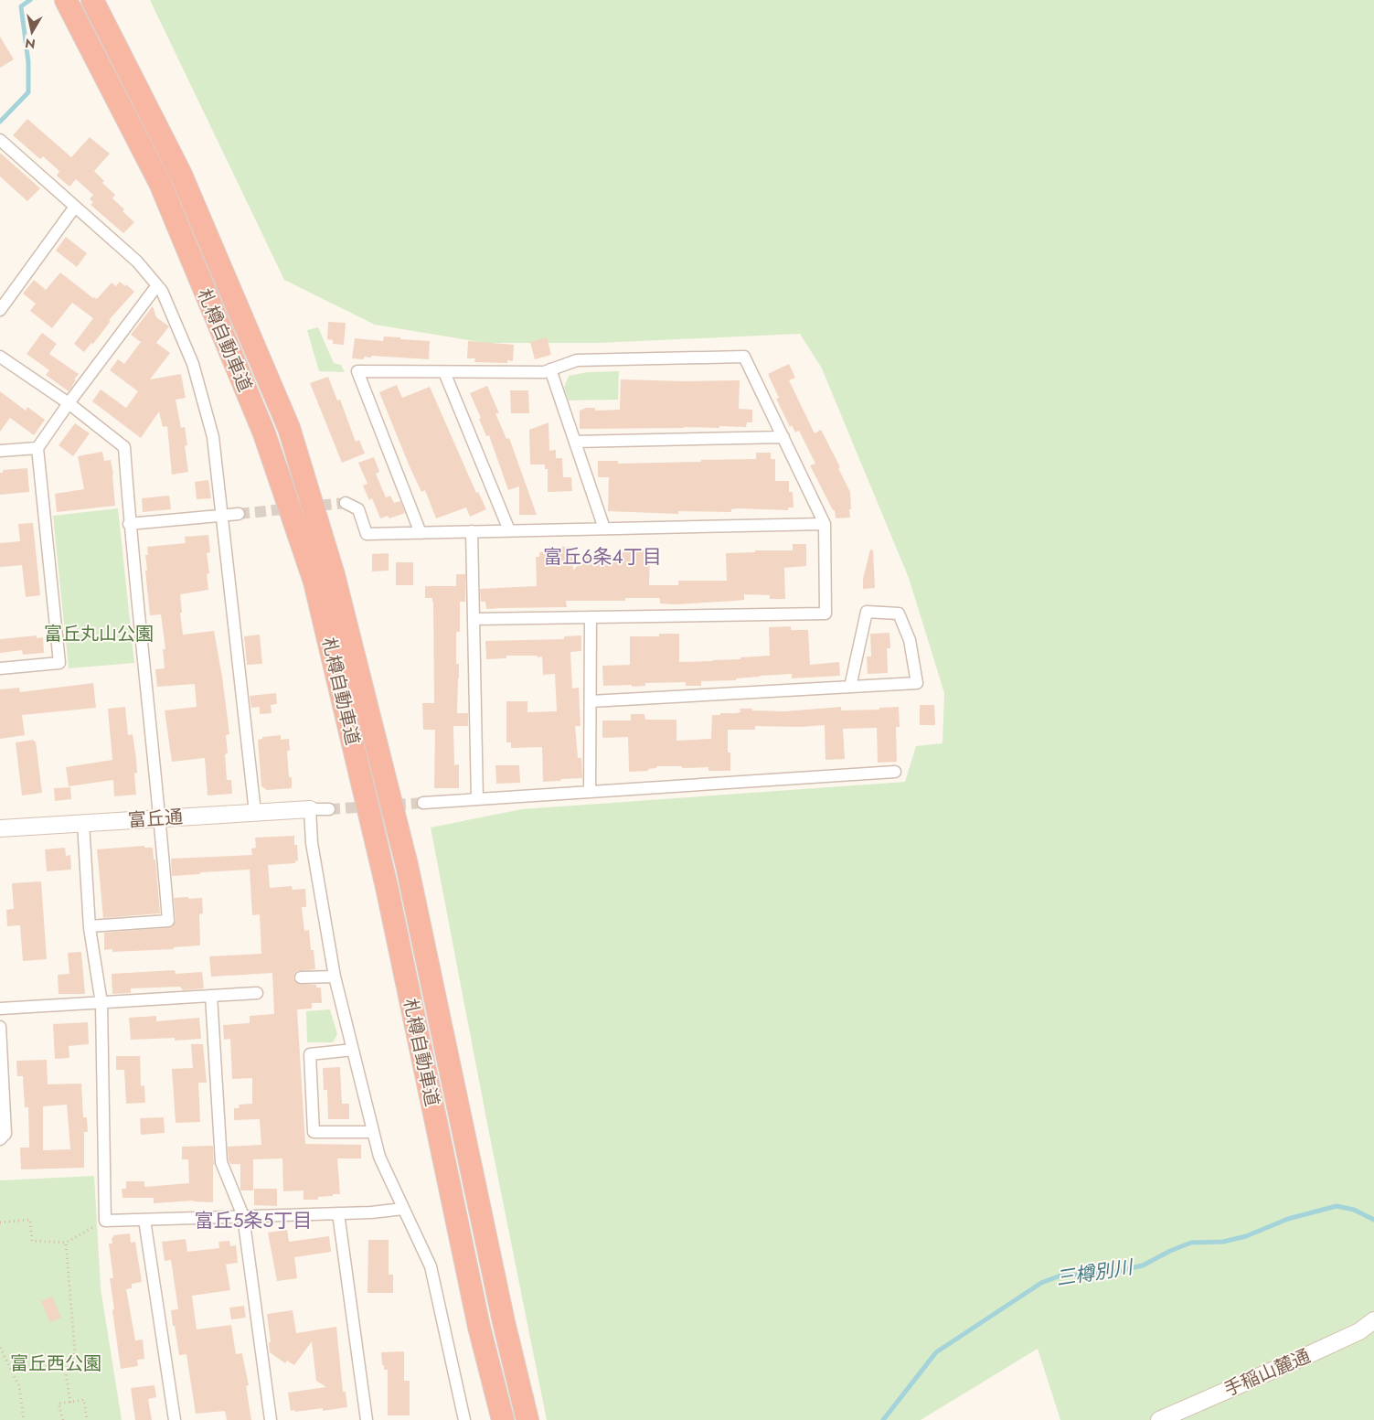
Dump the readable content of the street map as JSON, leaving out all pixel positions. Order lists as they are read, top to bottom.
{
  "streets": {
    "highway": ["札樽自動車道"],
    "street": ["富丘通", "手稲山麓通"]
  },
  "districts": ["富丘6条4丁目", "富丘5条5丁目"],
  "water": ["三樽別川"],
  "parks": ["富丘丸山公園", "富丘西公園"],
  "north": "bottom"
}
